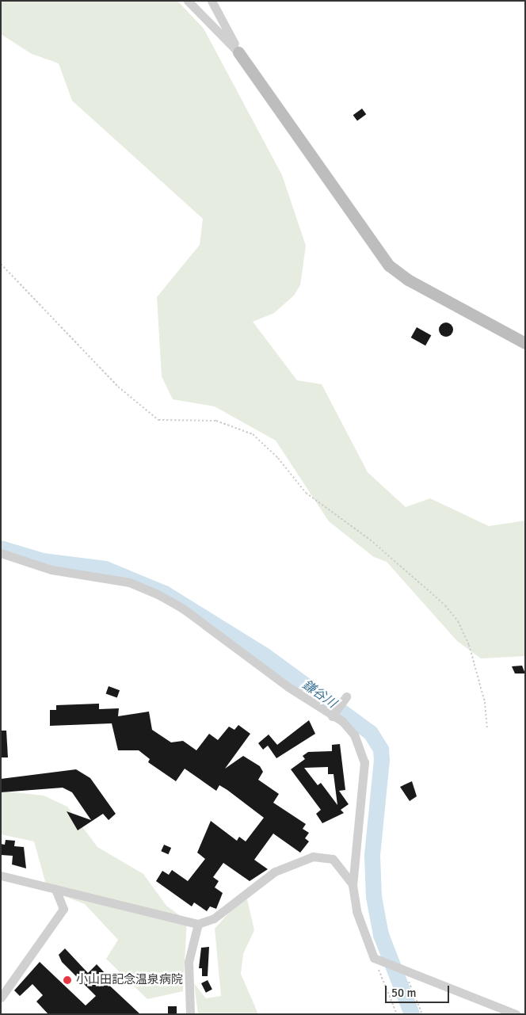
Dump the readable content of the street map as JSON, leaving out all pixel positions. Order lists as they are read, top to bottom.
{
  "water": ["鎌谷川"],
  "places": ["小山田記念温泉病院"],
  "scale_bar": "50 m"
}
